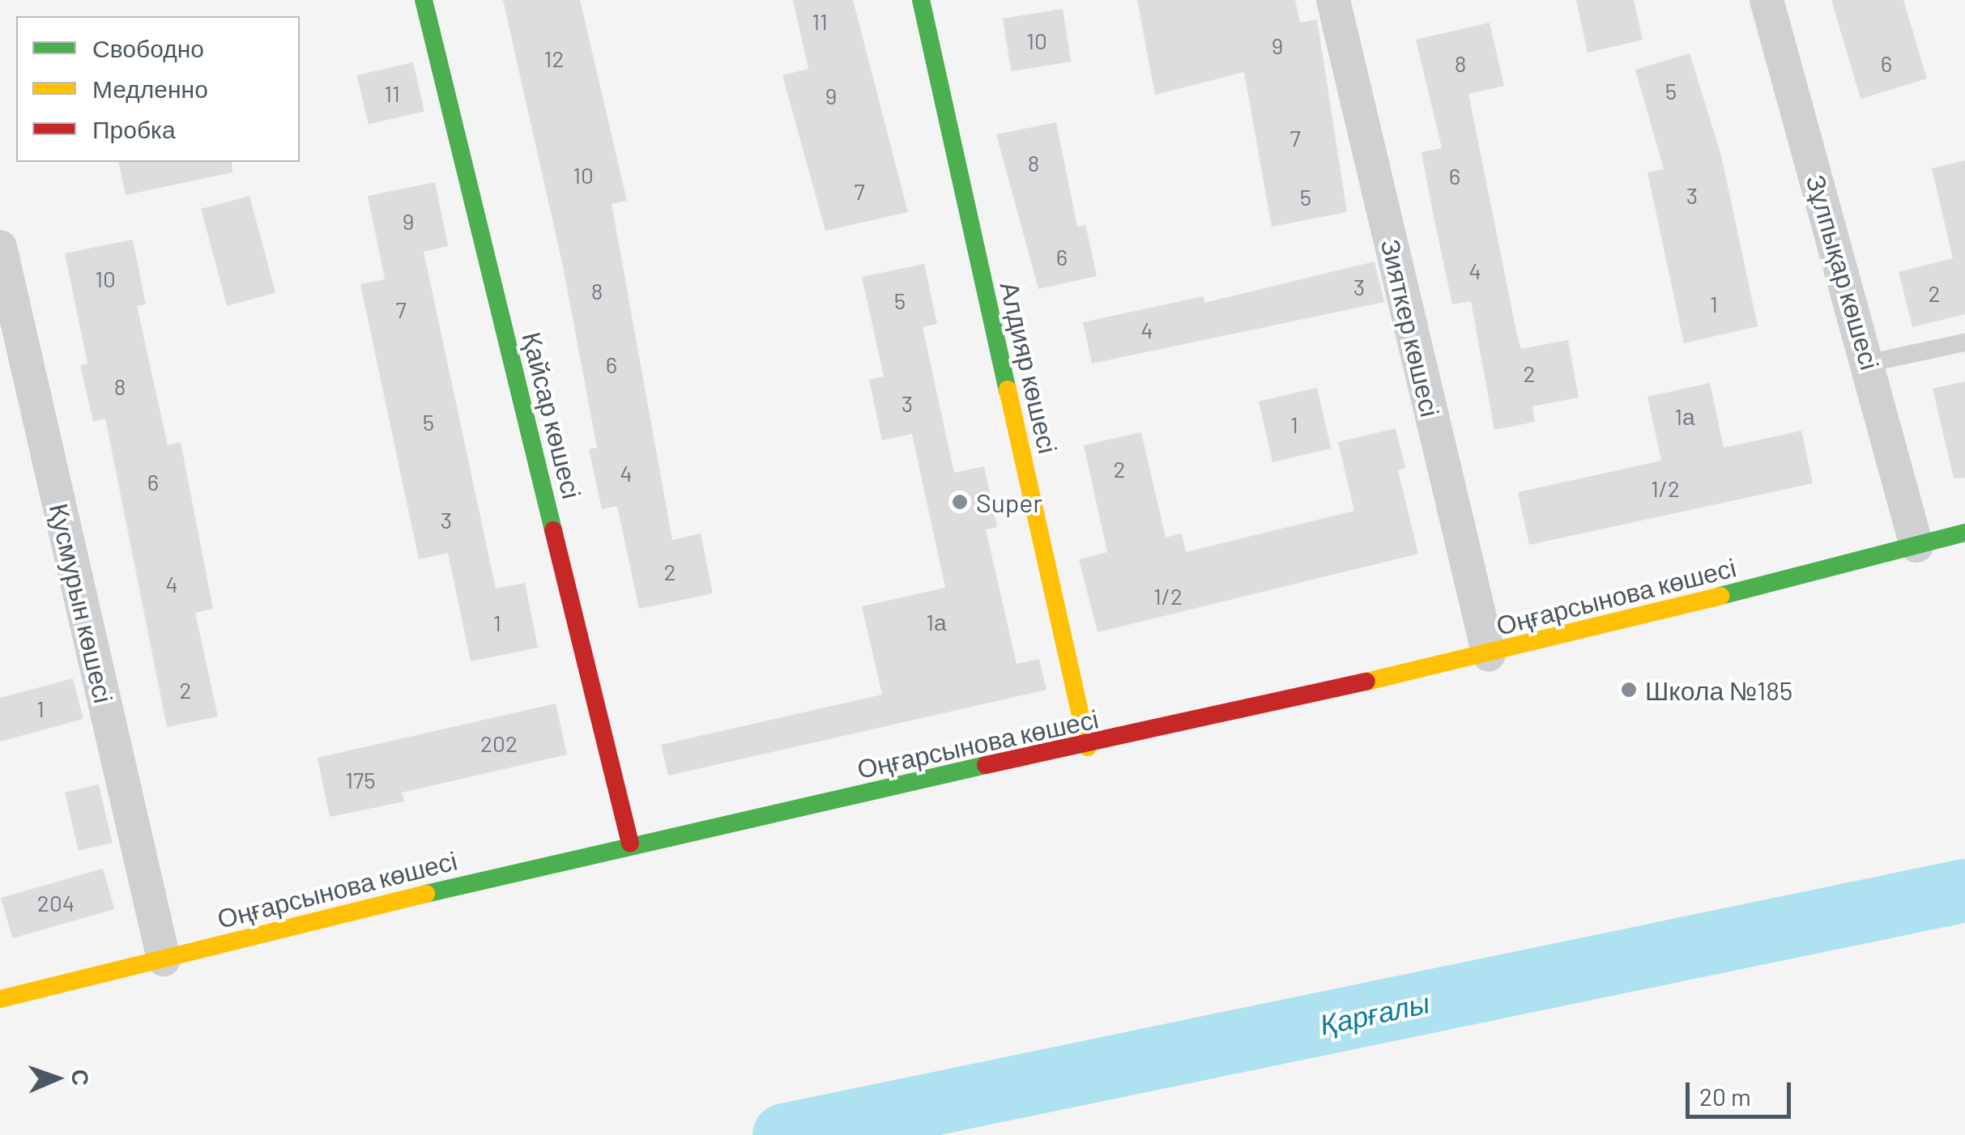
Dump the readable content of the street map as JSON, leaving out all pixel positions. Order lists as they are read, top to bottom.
{
  "streets": {
    "main road": ["Алдияр көшесі", "Қайсар көшесі", "Оңғарсынова көшесі"],
    "street": ["Зұлпықар көшесі", "Зияткер көшесі", "Қусмурын көшесі"]
  },
  "crossings": [
    ["Зұлпықар көшесі", "Оңғарсынова көшесі"],
    ["Зияткер көшесі", "Оңғарсынова көшесі"],
    ["Алдияр көшесі", "Оңғарсынова көшесі"],
    ["Қайсар көшесі", "Оңғарсынова көшесі"],
    ["Оңғарсынова көшесі", "Қусмурын көшесі"]
  ],
  "water": ["Қарғалы"],
  "places": ["Super", "Школа №185"],
  "house_numbers": [
    "11",
    "10",
    "9",
    "12",
    "8",
    "6",
    "5",
    "11",
    "9",
    "7",
    "8",
    "10",
    "6",
    "7",
    "3",
    "5",
    "9",
    "6",
    "4",
    "10",
    "3",
    "8",
    "2",
    "5",
    "1",
    "7",
    "4",
    "6",
    "2",
    "8",
    "3",
    "1а",
    "5",
    "1",
    "2",
    "4",
    "6",
    "1/2",
    "3",
    "2",
    "4",
    "1/2",
    "1а",
    "1",
    "2",
    "1",
    "202",
    "175",
    "204"
  ],
  "legend": ["Свободно", "Медленно", "Пробка"],
  "scale_bar": "20 m",
  "north": "right"
}
